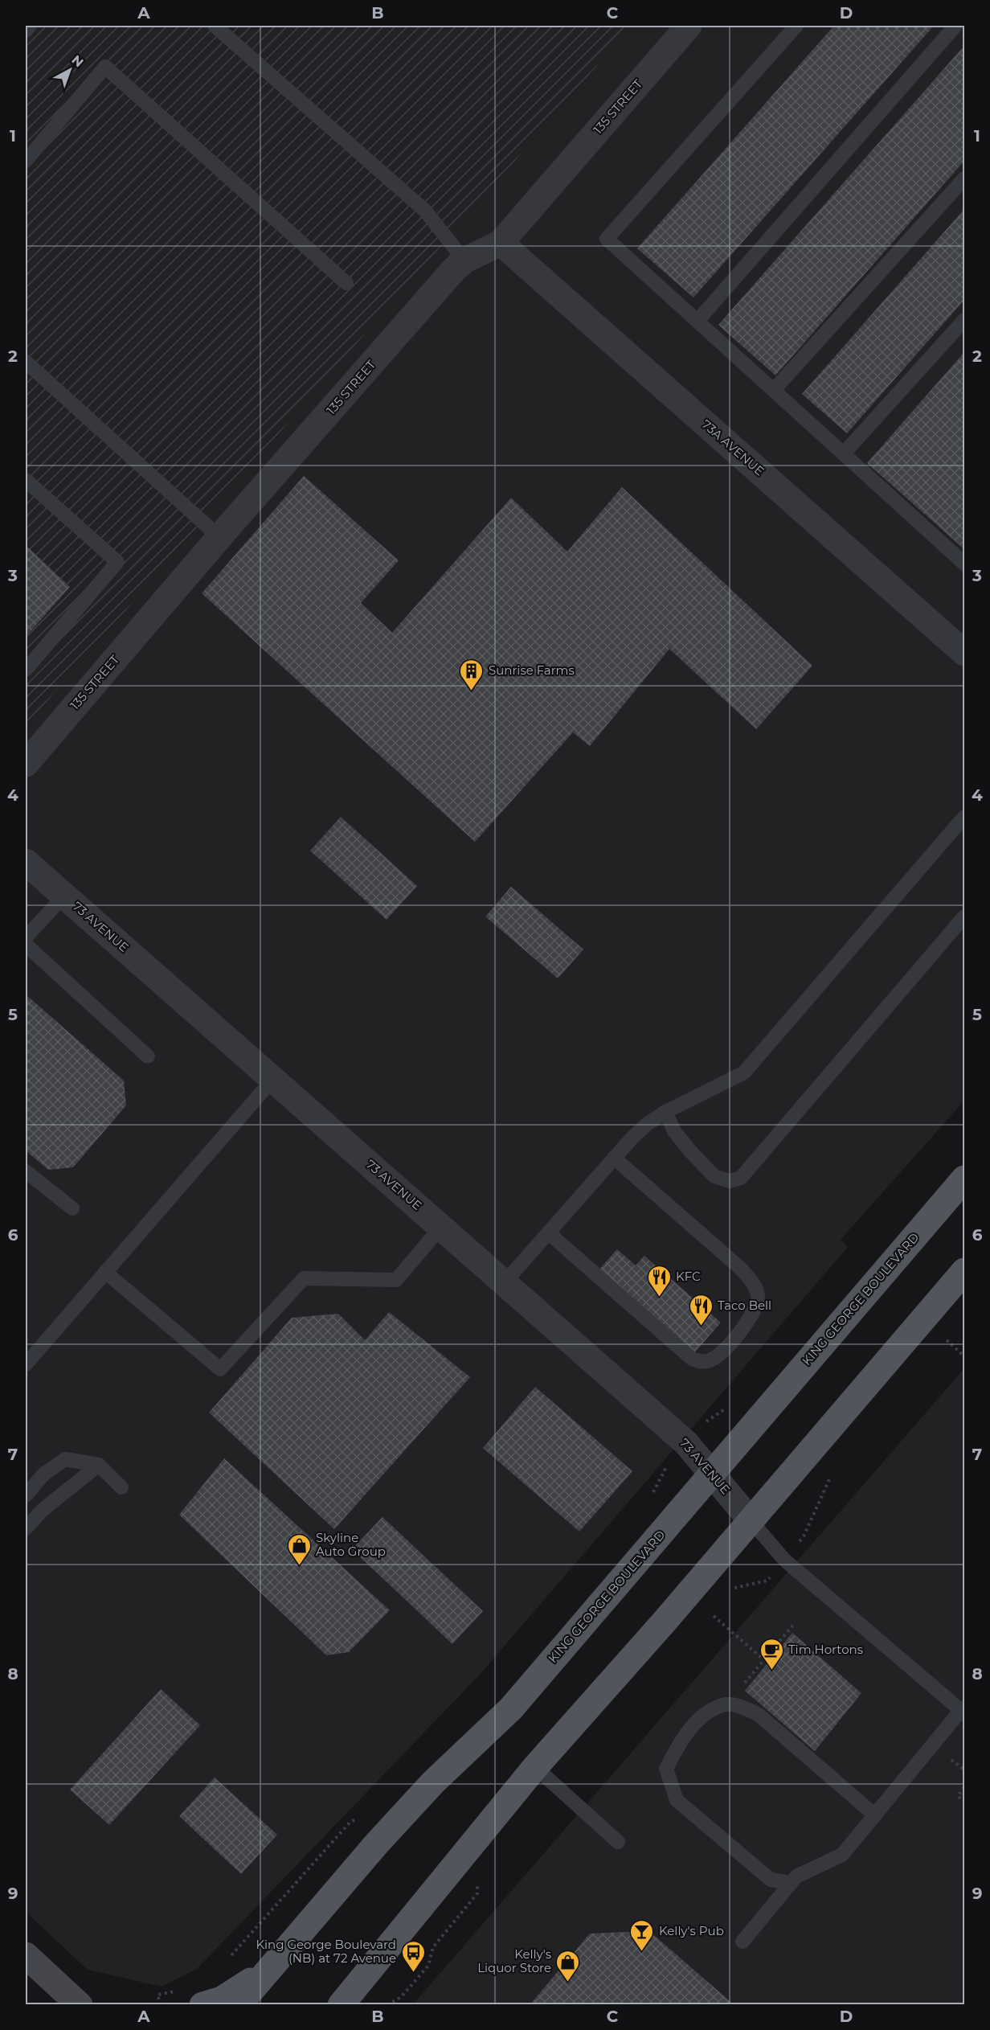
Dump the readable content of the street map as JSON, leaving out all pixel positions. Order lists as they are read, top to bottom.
{
  "streets": {
    "main road": ["KING GEORGE BOULEVARD"],
    "street": ["135 STREET", "73A AVENUE", "73 AVENUE"]
  },
  "crossings": [
    ["135 STREET", "73A AVENUE"],
    ["73 AVENUE", "KING GEORGE BOULEVARD"]
  ],
  "places": {
    "building": ["Sunrise Farms"],
    "restaurant": ["KFC", "Taco Bell"],
    "shop": ["Skyline Auto Group", "Kelly's Liquor Store"],
    "cafe": ["Tim Hortons"],
    "bar": ["Kelly's Pub"],
    "bus stop": ["King George Boulevard (NB) at 72 Avenue"]
  },
  "north": "top right",
  "grid": {
    "columns": [
      "A",
      "B",
      "C",
      "D"
    ],
    "rows": [
      "1",
      "2",
      "3",
      "4",
      "5",
      "6",
      "7",
      "8",
      "9"
    ]
  }
}
